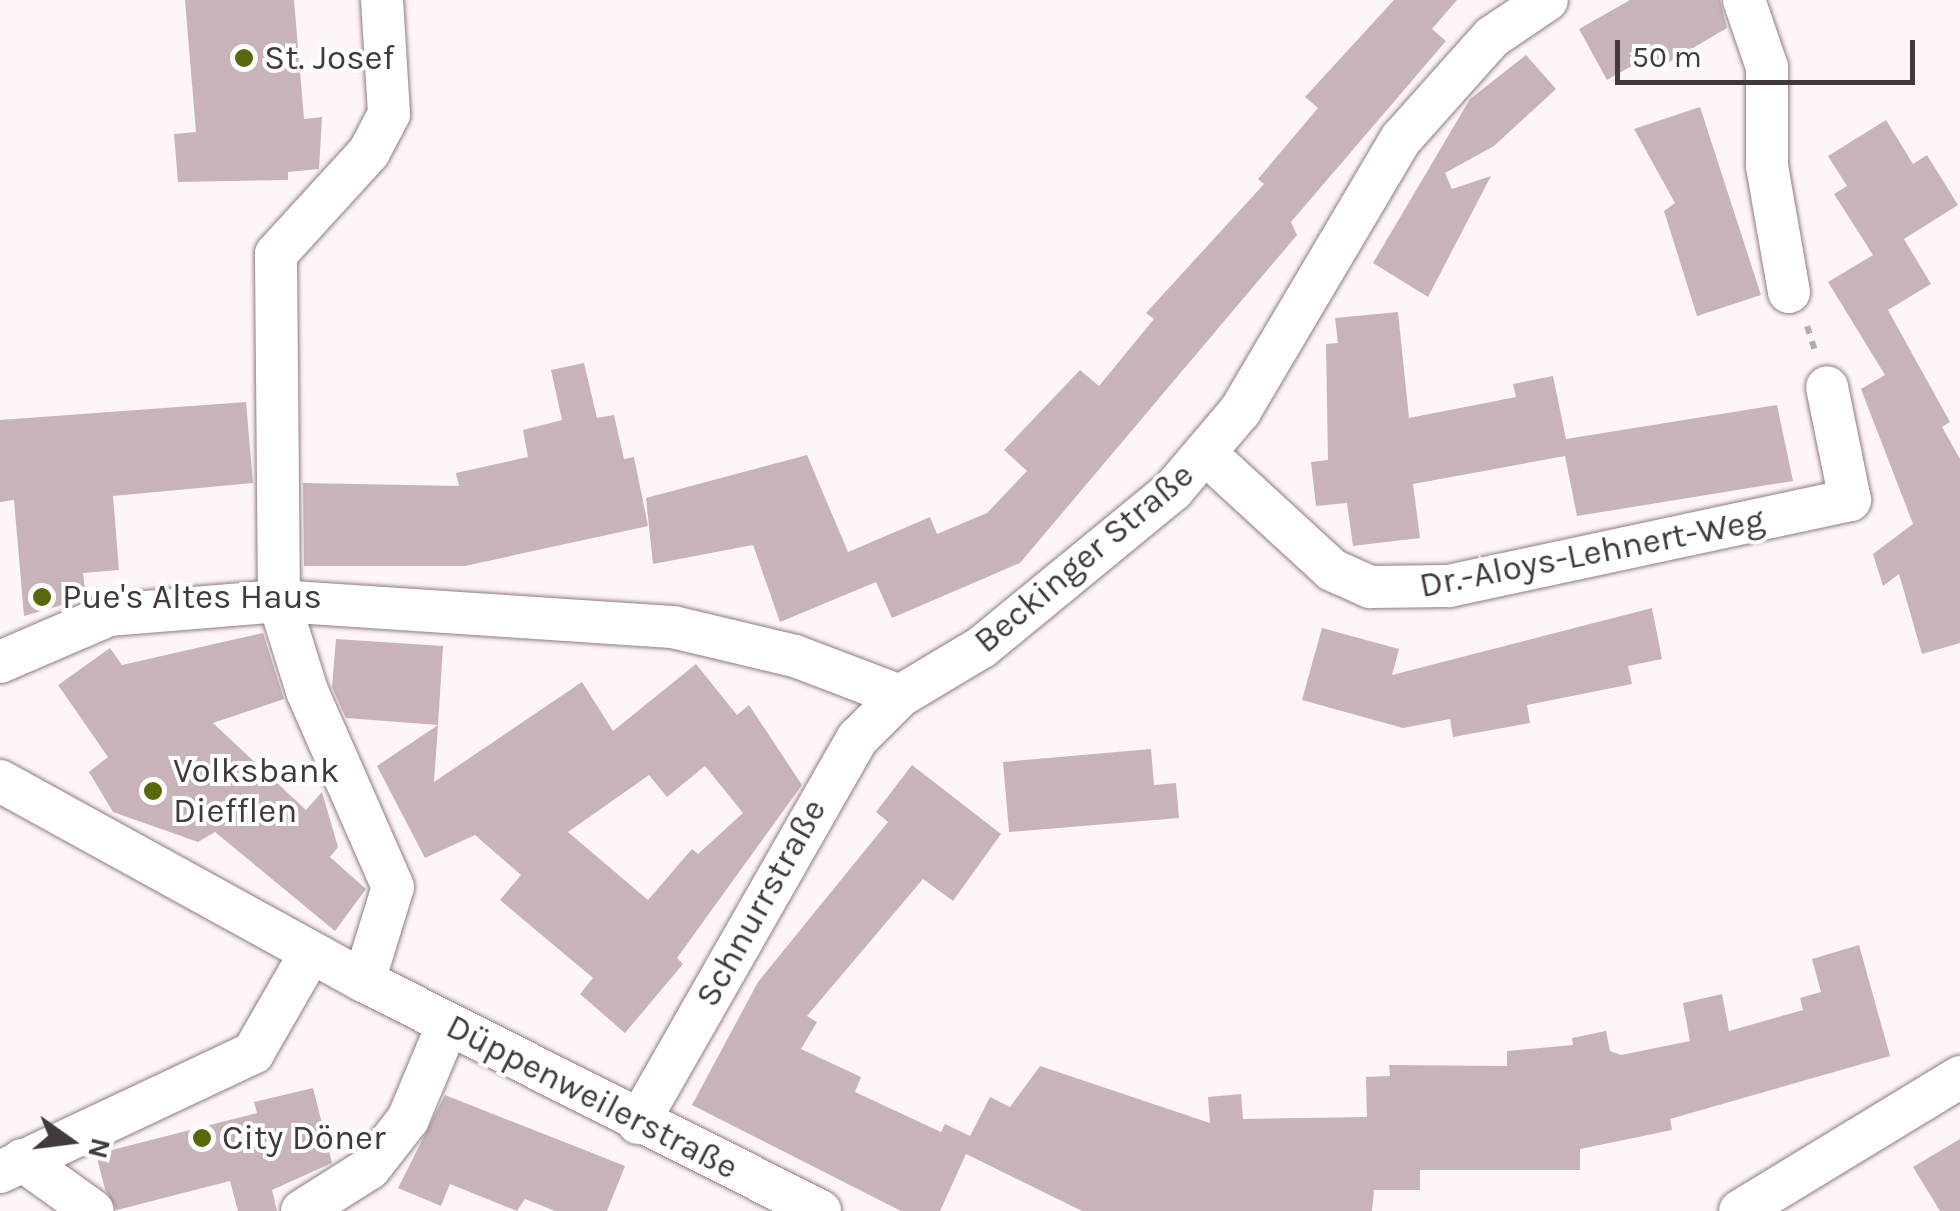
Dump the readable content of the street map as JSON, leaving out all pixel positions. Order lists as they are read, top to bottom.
{
  "streets": {
    "street": [
      "Dr.-Aloys-Lehnert-Weg",
      "Beckinger Straße",
      "Schnurrstraße",
      "Düppenweilerstraße"
    ]
  },
  "crossings": [
    ["Dr.-Aloys-Lehnert-Weg", "Beckinger Straße"],
    ["Beckinger Straße", "Schnurrstraße"],
    ["Schnurrstraße", "Düppenweilerstraße"]
  ],
  "places": [
    "St. Josef",
    "Pue's Altes Haus",
    "Volksbank Diefflen",
    "City Döner"
  ],
  "scale_bar": "50 m",
  "north": "right"
}
